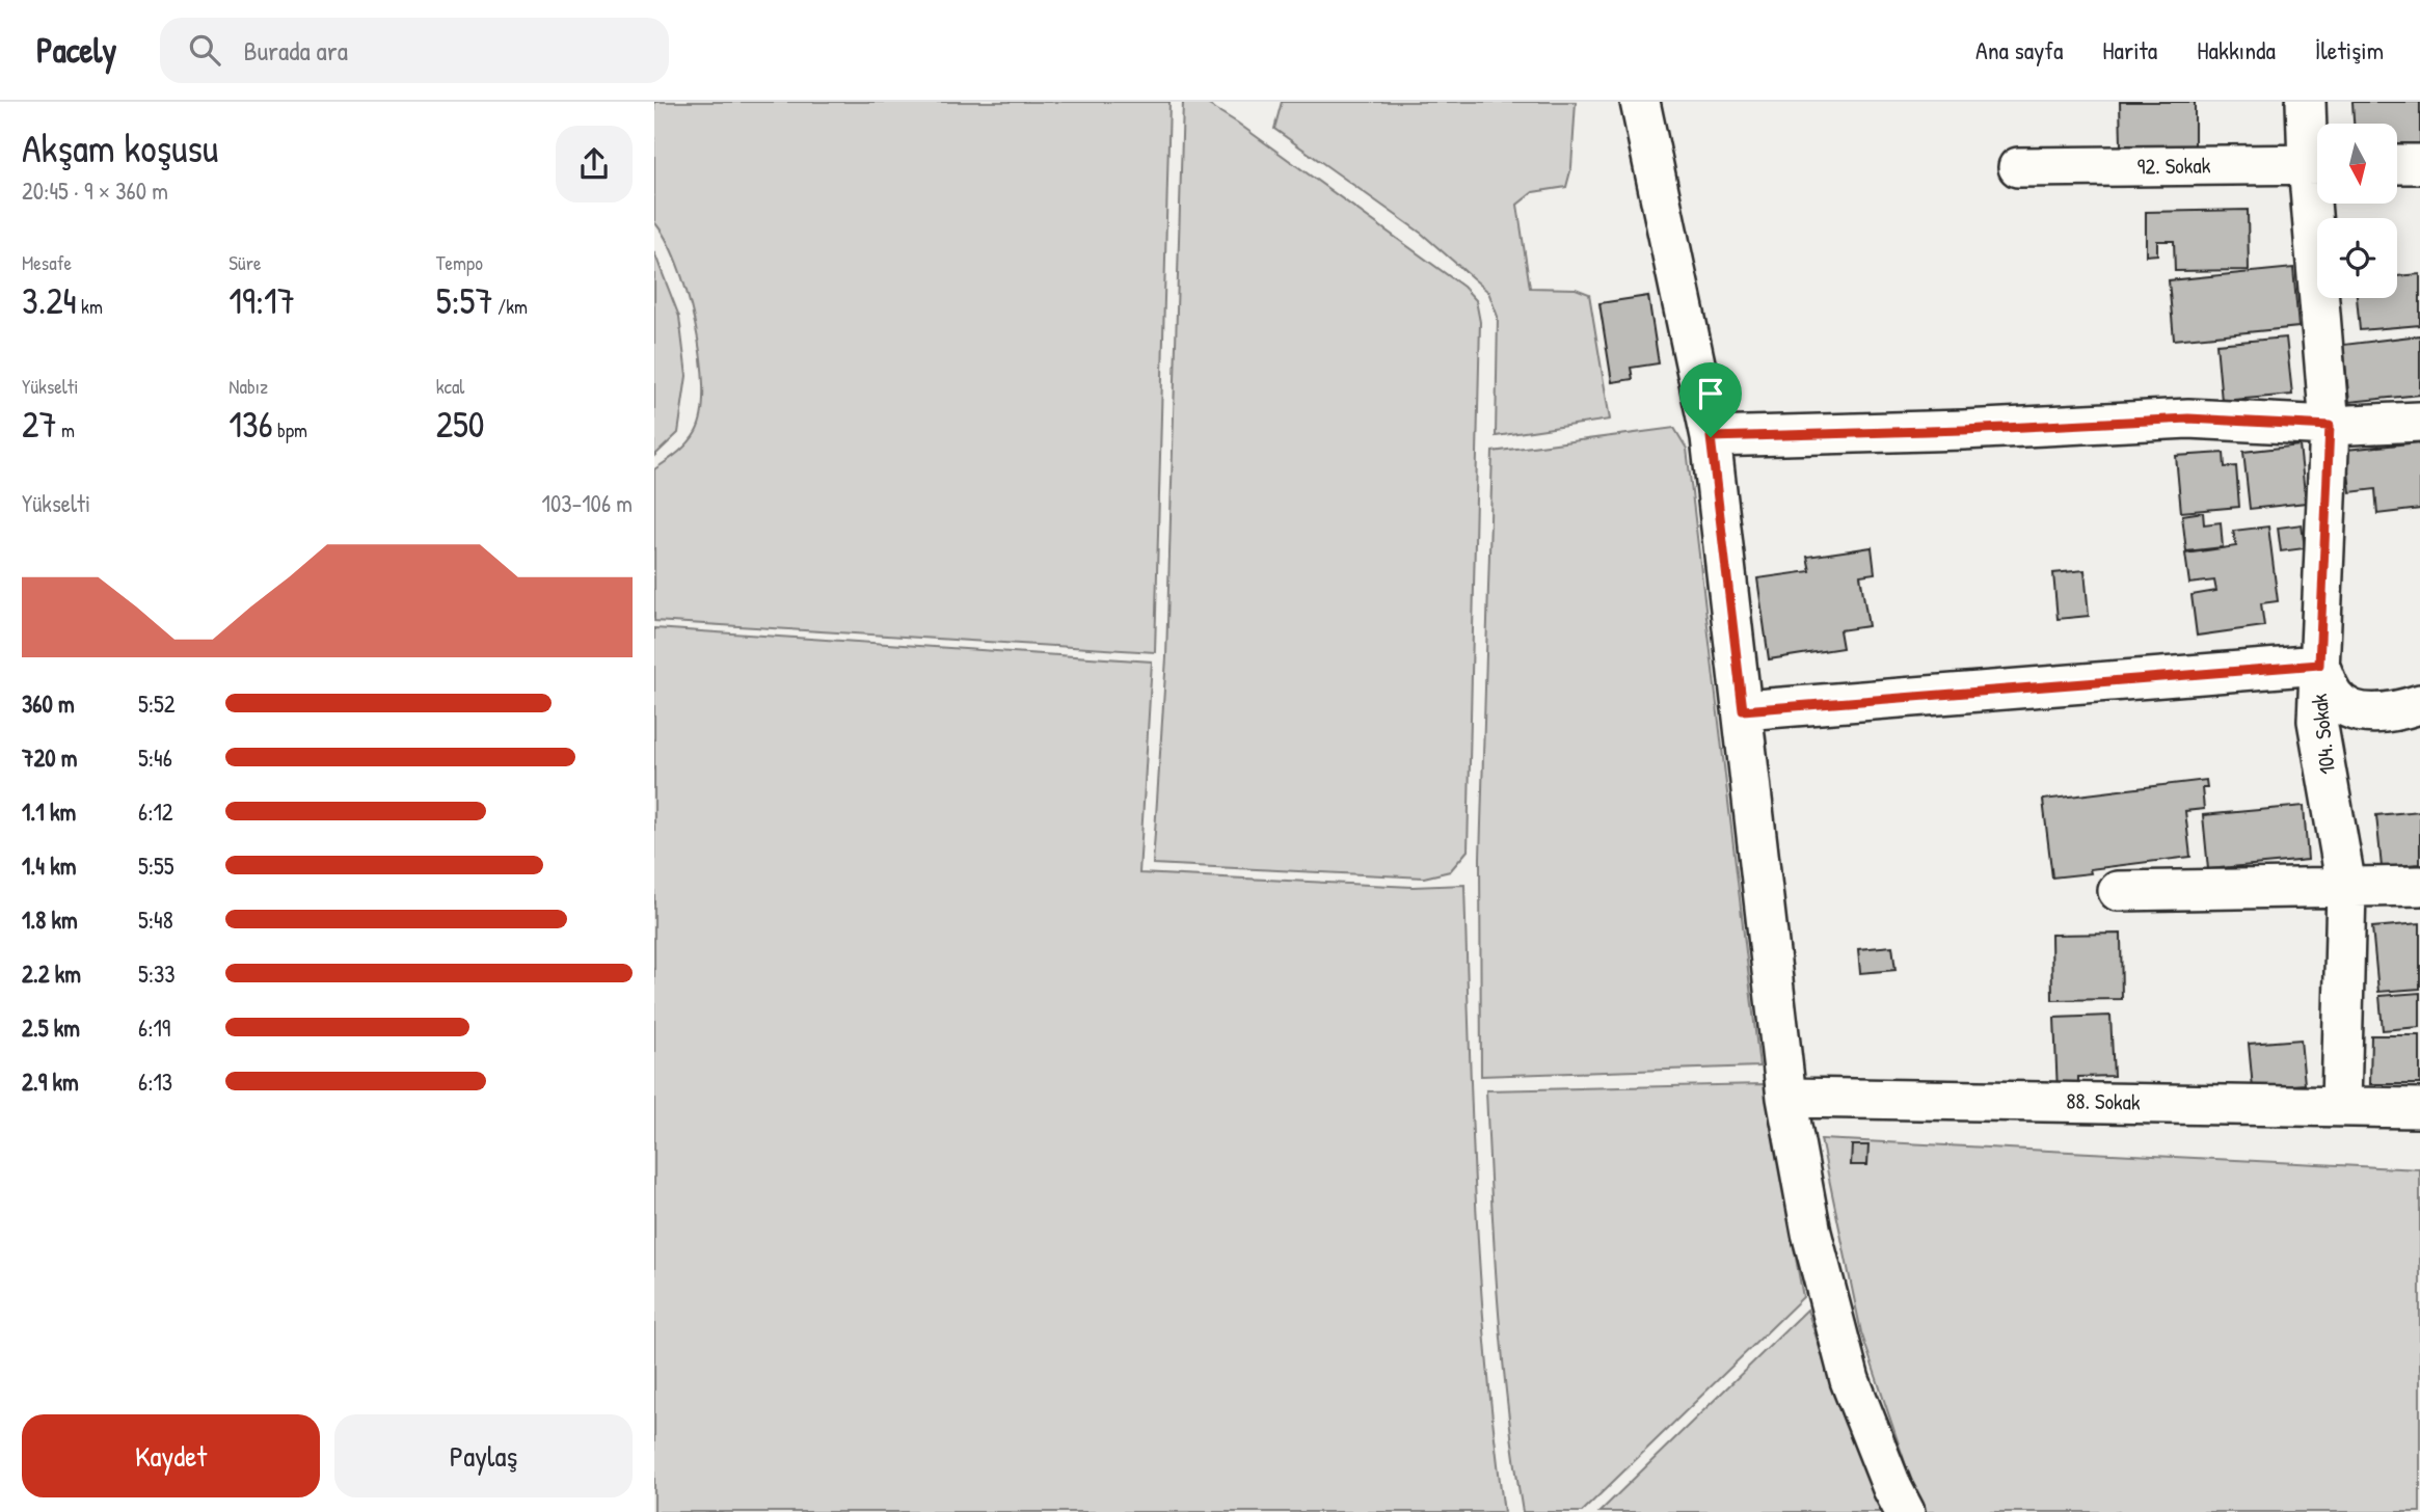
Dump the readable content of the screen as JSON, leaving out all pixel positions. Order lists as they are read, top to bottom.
{
  "streets": {
    "street": ["92. Sokak", "104. Sokak", "88. Sokak"]
  },
  "crossings": [
    ["104. Sokak", "88. Sokak"]
  ],
  "north": "bottom",
  "page": {
    "header": "Pacely",
    "search": "Burada ara",
    "nav": [
      "Ana sayfa",
      "Harita",
      "Hakkında",
      "İletişim"
    ],
    "heading": ["Akşam koşusu", "20:45 · 9 × 360 m"],
    "stats": [
      ["Mesafe", "3.24 km"],
      ["Süre", "19:17"],
      ["Tempo", "5:57 /km"],
      ["Yükselti", "27 m"],
      ["Nabız", "136 bpm"],
      ["kcal", "250"]
    ],
    "chart": ["Yükselti", "103–106 m"],
    "list": [
      {
        "name": "360 m",
        "note": "5:52"
      },
      {
        "name": "720 m",
        "note": "5:46"
      },
      {
        "name": "1.1 km",
        "note": "6:12"
      },
      {
        "name": "1.4 km",
        "note": "5:55"
      },
      {
        "name": "1.8 km",
        "note": "5:48"
      },
      {
        "name": "2.2 km",
        "note": "5:33"
      },
      {
        "name": "2.5 km",
        "note": "6:19"
      },
      {
        "name": "2.9 km",
        "note": "6:13"
      }
    ],
    "buttons": ["Kaydet", "Paylaş"]
  }
}
